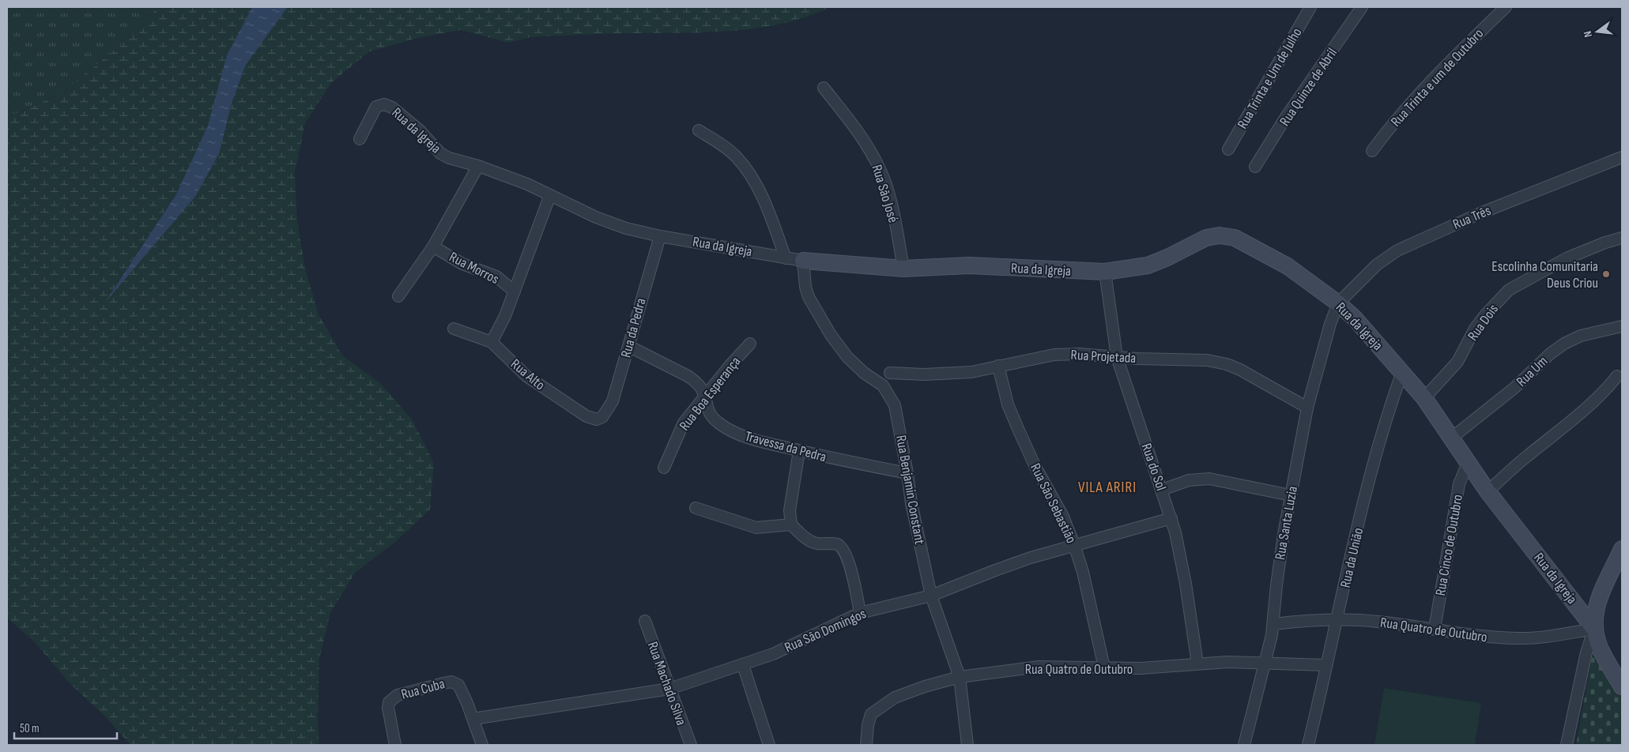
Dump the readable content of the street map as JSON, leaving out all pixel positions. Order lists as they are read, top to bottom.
{
  "streets": {
    "street": [
      "Rua Trinta e um de Outubro",
      "Rua Trinta e Um de Julho",
      "Rua Quinze de Abril",
      "Rua da Igreja",
      "Rua São José",
      "Rua Três",
      "Rua Morros",
      "Rua Dois",
      "Rua da Pedra",
      "Rua Projetada",
      "Rua Um",
      "Rua Alto",
      "Rua Boa Esperança",
      "Travessa da Pedra",
      "Rua do Sol",
      "Rua Benjamin Constant",
      "Rua São Sebastião",
      "Rua Santa Luzia",
      "Rua Cinco de Outubro",
      "Rua da União",
      "Rua Quatro de Outubro",
      "Rua São Domingos",
      "Rua Machado Silva",
      "Rua Cuba"
    ]
  },
  "crossings": [
    ["Rua da Igreja", "Rua São José"],
    ["Rua da Igreja", "Rua Três"],
    ["Rua da Igreja", "Rua Morros"],
    ["Rua da Igreja", "Rua Dois"],
    ["Rua da Igreja", "Rua da Pedra"],
    ["Rua da Igreja", "Rua Um"],
    ["Rua da Igreja", "Rua do Sol"],
    ["Rua da Igreja", "Rua Benjamin Constant"],
    ["Rua da Igreja", "Rua Santa Luzia"],
    ["Rua da Igreja", "Rua Cinco de Outubro"],
    ["Rua da Igreja", "Rua da União"],
    ["Rua da Igreja", "Rua Quatro de Outubro"],
    ["Rua Três", "Rua Santa Luzia"],
    ["Rua da Pedra", "Rua Alto"],
    ["Rua da Pedra", "Travessa da Pedra"],
    ["Rua Projetada", "Rua do Sol"],
    ["Rua Projetada", "Rua São Sebastião"],
    ["Rua Projetada", "Rua Santa Luzia"],
    ["Rua Boa Esperança", "Travessa da Pedra"],
    ["Travessa da Pedra", "Rua Benjamin Constant"],
    ["Rua do Sol", "Rua Quatro de Outubro"],
    ["Rua do Sol", "Rua São Domingos"],
    ["Rua Benjamin Constant", "Rua Quatro de Outubro"],
    ["Rua Benjamin Constant", "Rua São Domingos"],
    ["Rua São Sebastião", "Rua Quatro de Outubro"],
    ["Rua São Sebastião", "Rua São Domingos"],
    ["Rua Santa Luzia", "Rua Quatro de Outubro"],
    ["Rua Cinco de Outubro", "Rua Quatro de Outubro"],
    ["Rua da União", "Rua Quatro de Outubro"],
    ["Rua São Domingos", "Rua Machado Silva"],
    ["Rua São Domingos", "Rua Cuba"]
  ],
  "districts": ["VILA ARIRI"],
  "places": ["Escolinha Comunitaria Deus Criou"],
  "scale_bar": "50 m",
  "north": "left"
}
